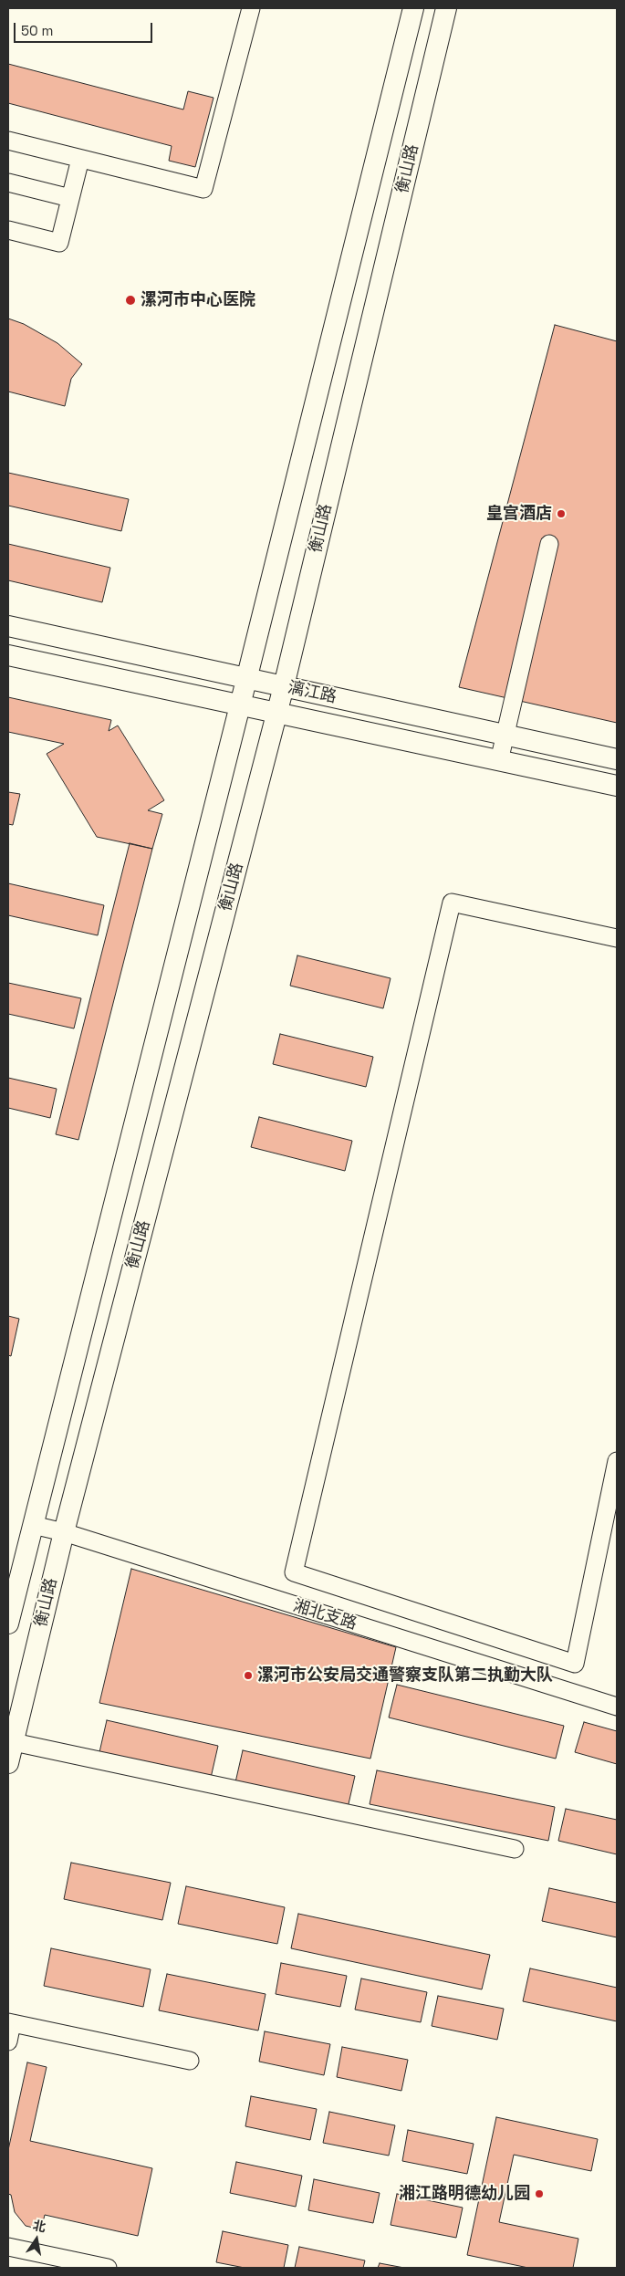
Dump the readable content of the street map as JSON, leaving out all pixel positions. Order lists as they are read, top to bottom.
{
  "streets": {
    "street": ["衡山路", "漓江路", "湘北支路"]
  },
  "crossings": [
    ["衡山路", "漓江路"],
    ["衡山路", "湘北支路"]
  ],
  "places": [
    "漯河市中心医院",
    "皇宫酒店",
    "漯河市公安局交通警察支队第二执勤大队",
    "湘江路明德幼儿园"
  ],
  "scale_bar": "50 m",
  "north": "top"
}
